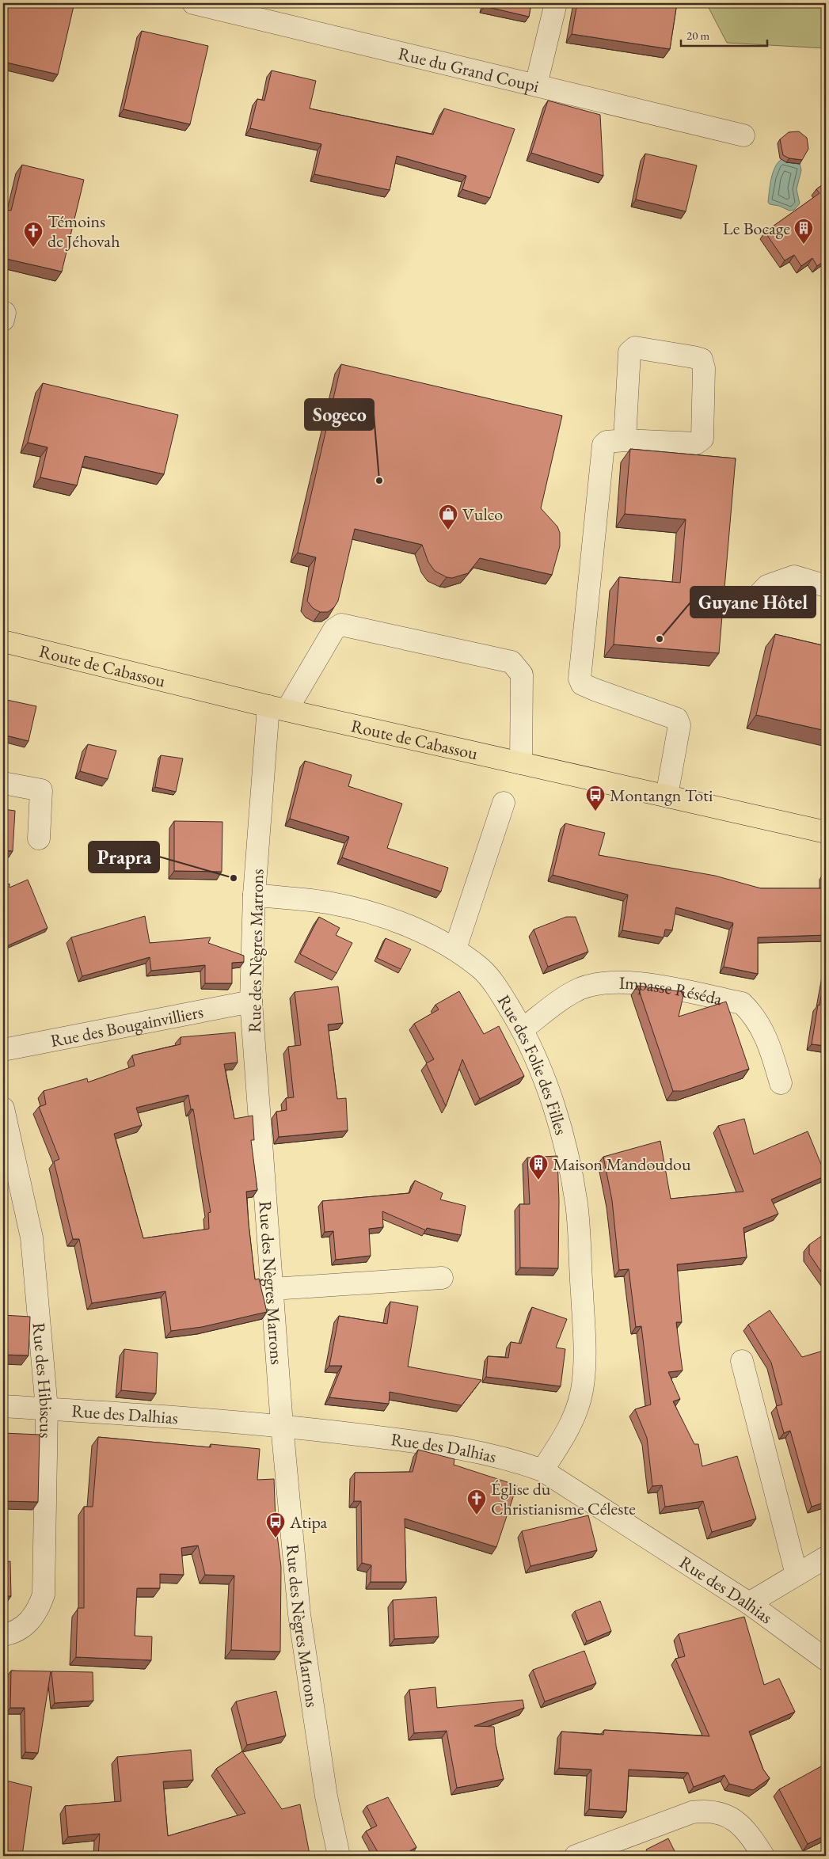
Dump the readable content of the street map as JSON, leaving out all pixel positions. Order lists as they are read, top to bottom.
{
  "streets": {
    "main road": ["Route de Cabassou"],
    "street": [
      "Rue du Grand Coupi",
      "Rue des Nègres Marrons",
      "Impasse Réséda",
      "Rue des Bougainvilliers",
      "Rue des Folie des Filles",
      "Rue des Hibiscus",
      "Rue des Dalhias"
    ]
  },
  "crossings": [
    ["Route de Cabassou", "Rue des Nègres Marrons"],
    ["Rue des Nègres Marrons", "Rue des Bougainvilliers"],
    ["Rue des Nègres Marrons", "Rue des Folie des Filles"],
    ["Rue des Nègres Marrons", "Rue des Dalhias"],
    ["Impasse Réséda", "Rue des Folie des Filles"],
    ["Rue des Folie des Filles", "Rue des Dalhias"],
    ["Rue des Hibiscus", "Rue des Dalhias"]
  ],
  "places": {
    "building": ["Le Bocage", "Maison Mandoudou"],
    "church": ["Témoins de Jéhovah", "Église du Christianisme Céleste"],
    "other": ["Sogeco", "Guyane Hôtel", "Prapra"],
    "shop": ["Vulco"],
    "bus stop": ["Montangn Toti", "Atipa"]
  },
  "scale_bar": "20 m"
}
